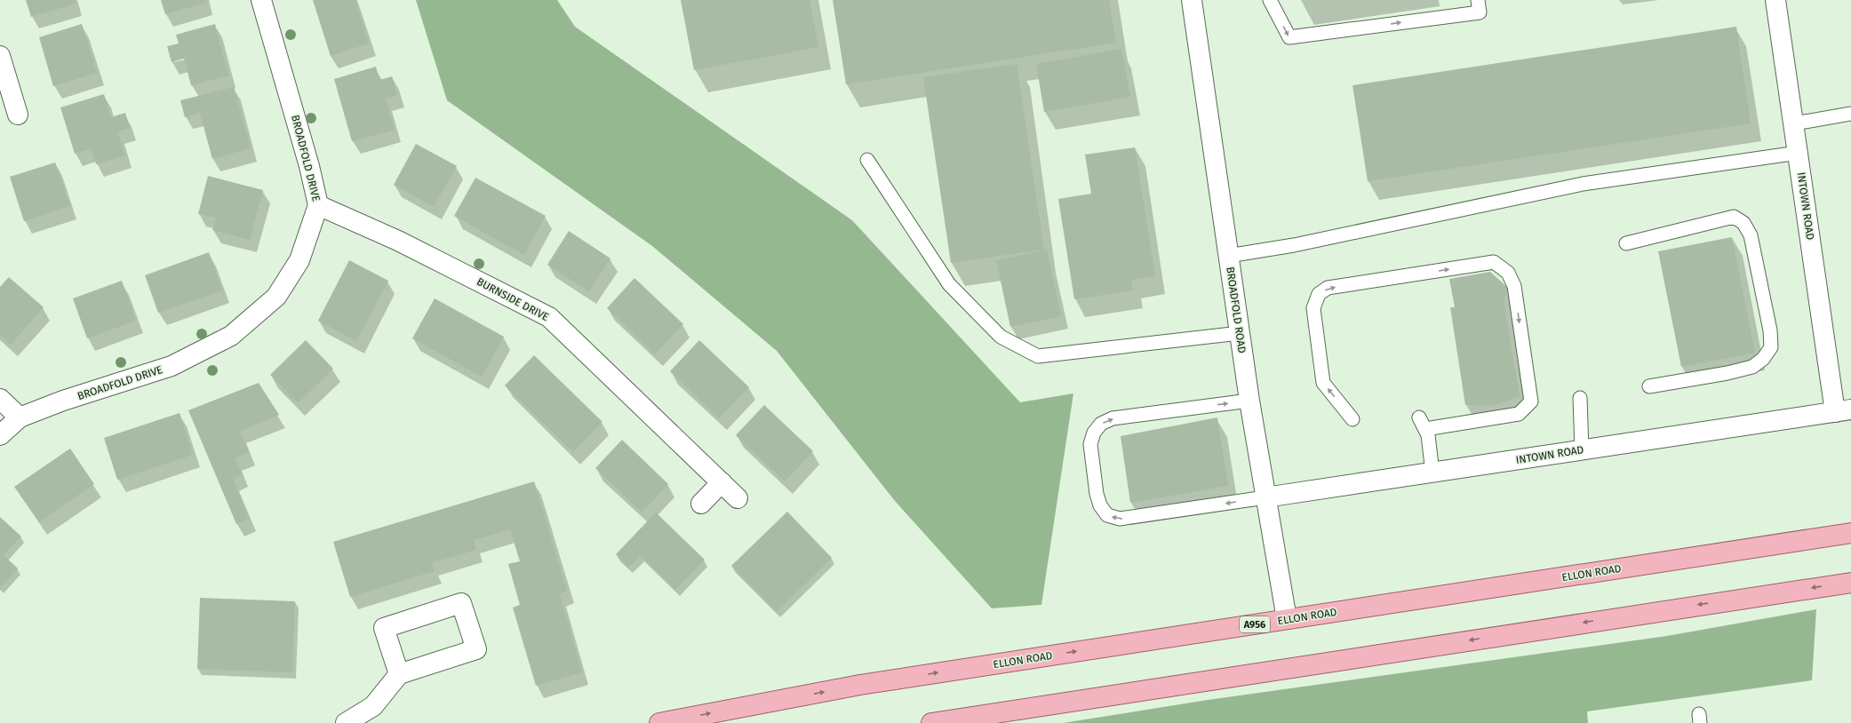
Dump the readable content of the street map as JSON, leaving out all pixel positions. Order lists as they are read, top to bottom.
{
  "streets": {
    "main road": ["ELLON ROAD", "A956"],
    "street": [
      "BROADFOLD DRIVE",
      "INTOWN ROAD",
      "BURNSIDE DRIVE",
      "BROADFOLD ROAD"
    ]
  },
  "crossings": [
    ["BROADFOLD DRIVE", "BURNSIDE DRIVE"],
    ["INTOWN ROAD", "BROADFOLD ROAD"],
    ["BROADFOLD ROAD", "ELLON ROAD"]
  ]
}
